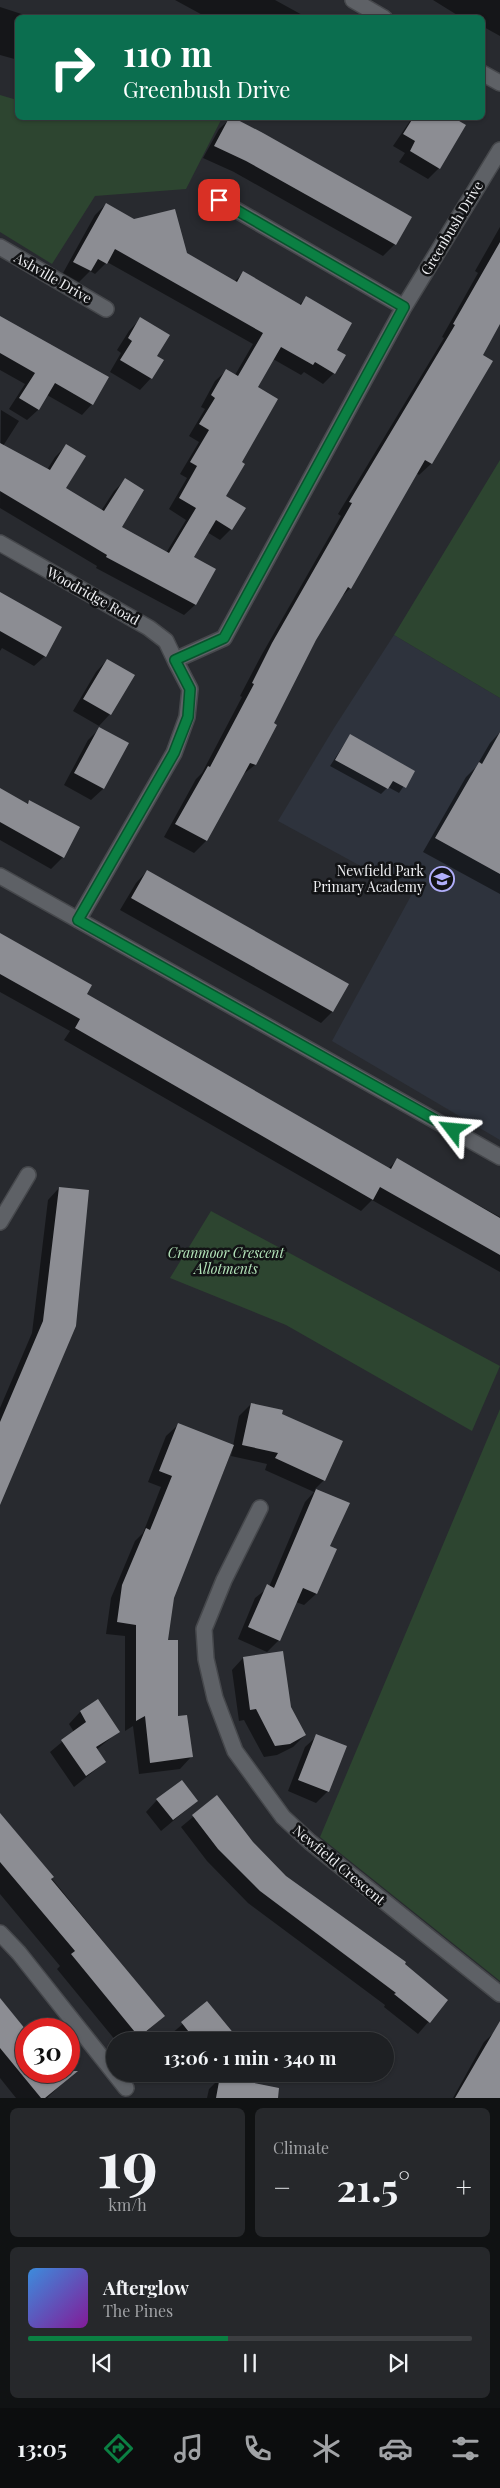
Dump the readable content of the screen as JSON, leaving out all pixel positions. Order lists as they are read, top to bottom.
{
  "streets": {
    "street": [
      "Greenbush Drive",
      "Ashville Drive",
      "Woodridge Road",
      "Newfield Crescent"
    ]
  },
  "crossings": [
    ["Greenbush Drive", "Woodridge Road"]
  ],
  "parks": ["Cranmoor Crescent Allotments"],
  "places": {
    "school or university": ["Newfield Park Primary Academy"]
  },
  "page": {
    "turn": ["110 m", "Greenbush Drive"],
    "limit": "30",
    "trip": "13:06 · 1 min · 340 m",
    "tile": [
      ["19", "km/h"],
      "Climate"
    ],
    "heat": ["−", "21.5°", "+"],
    "song": ["Afterglow", "The Pines"],
    "tabs": "13:05"
  }
}
